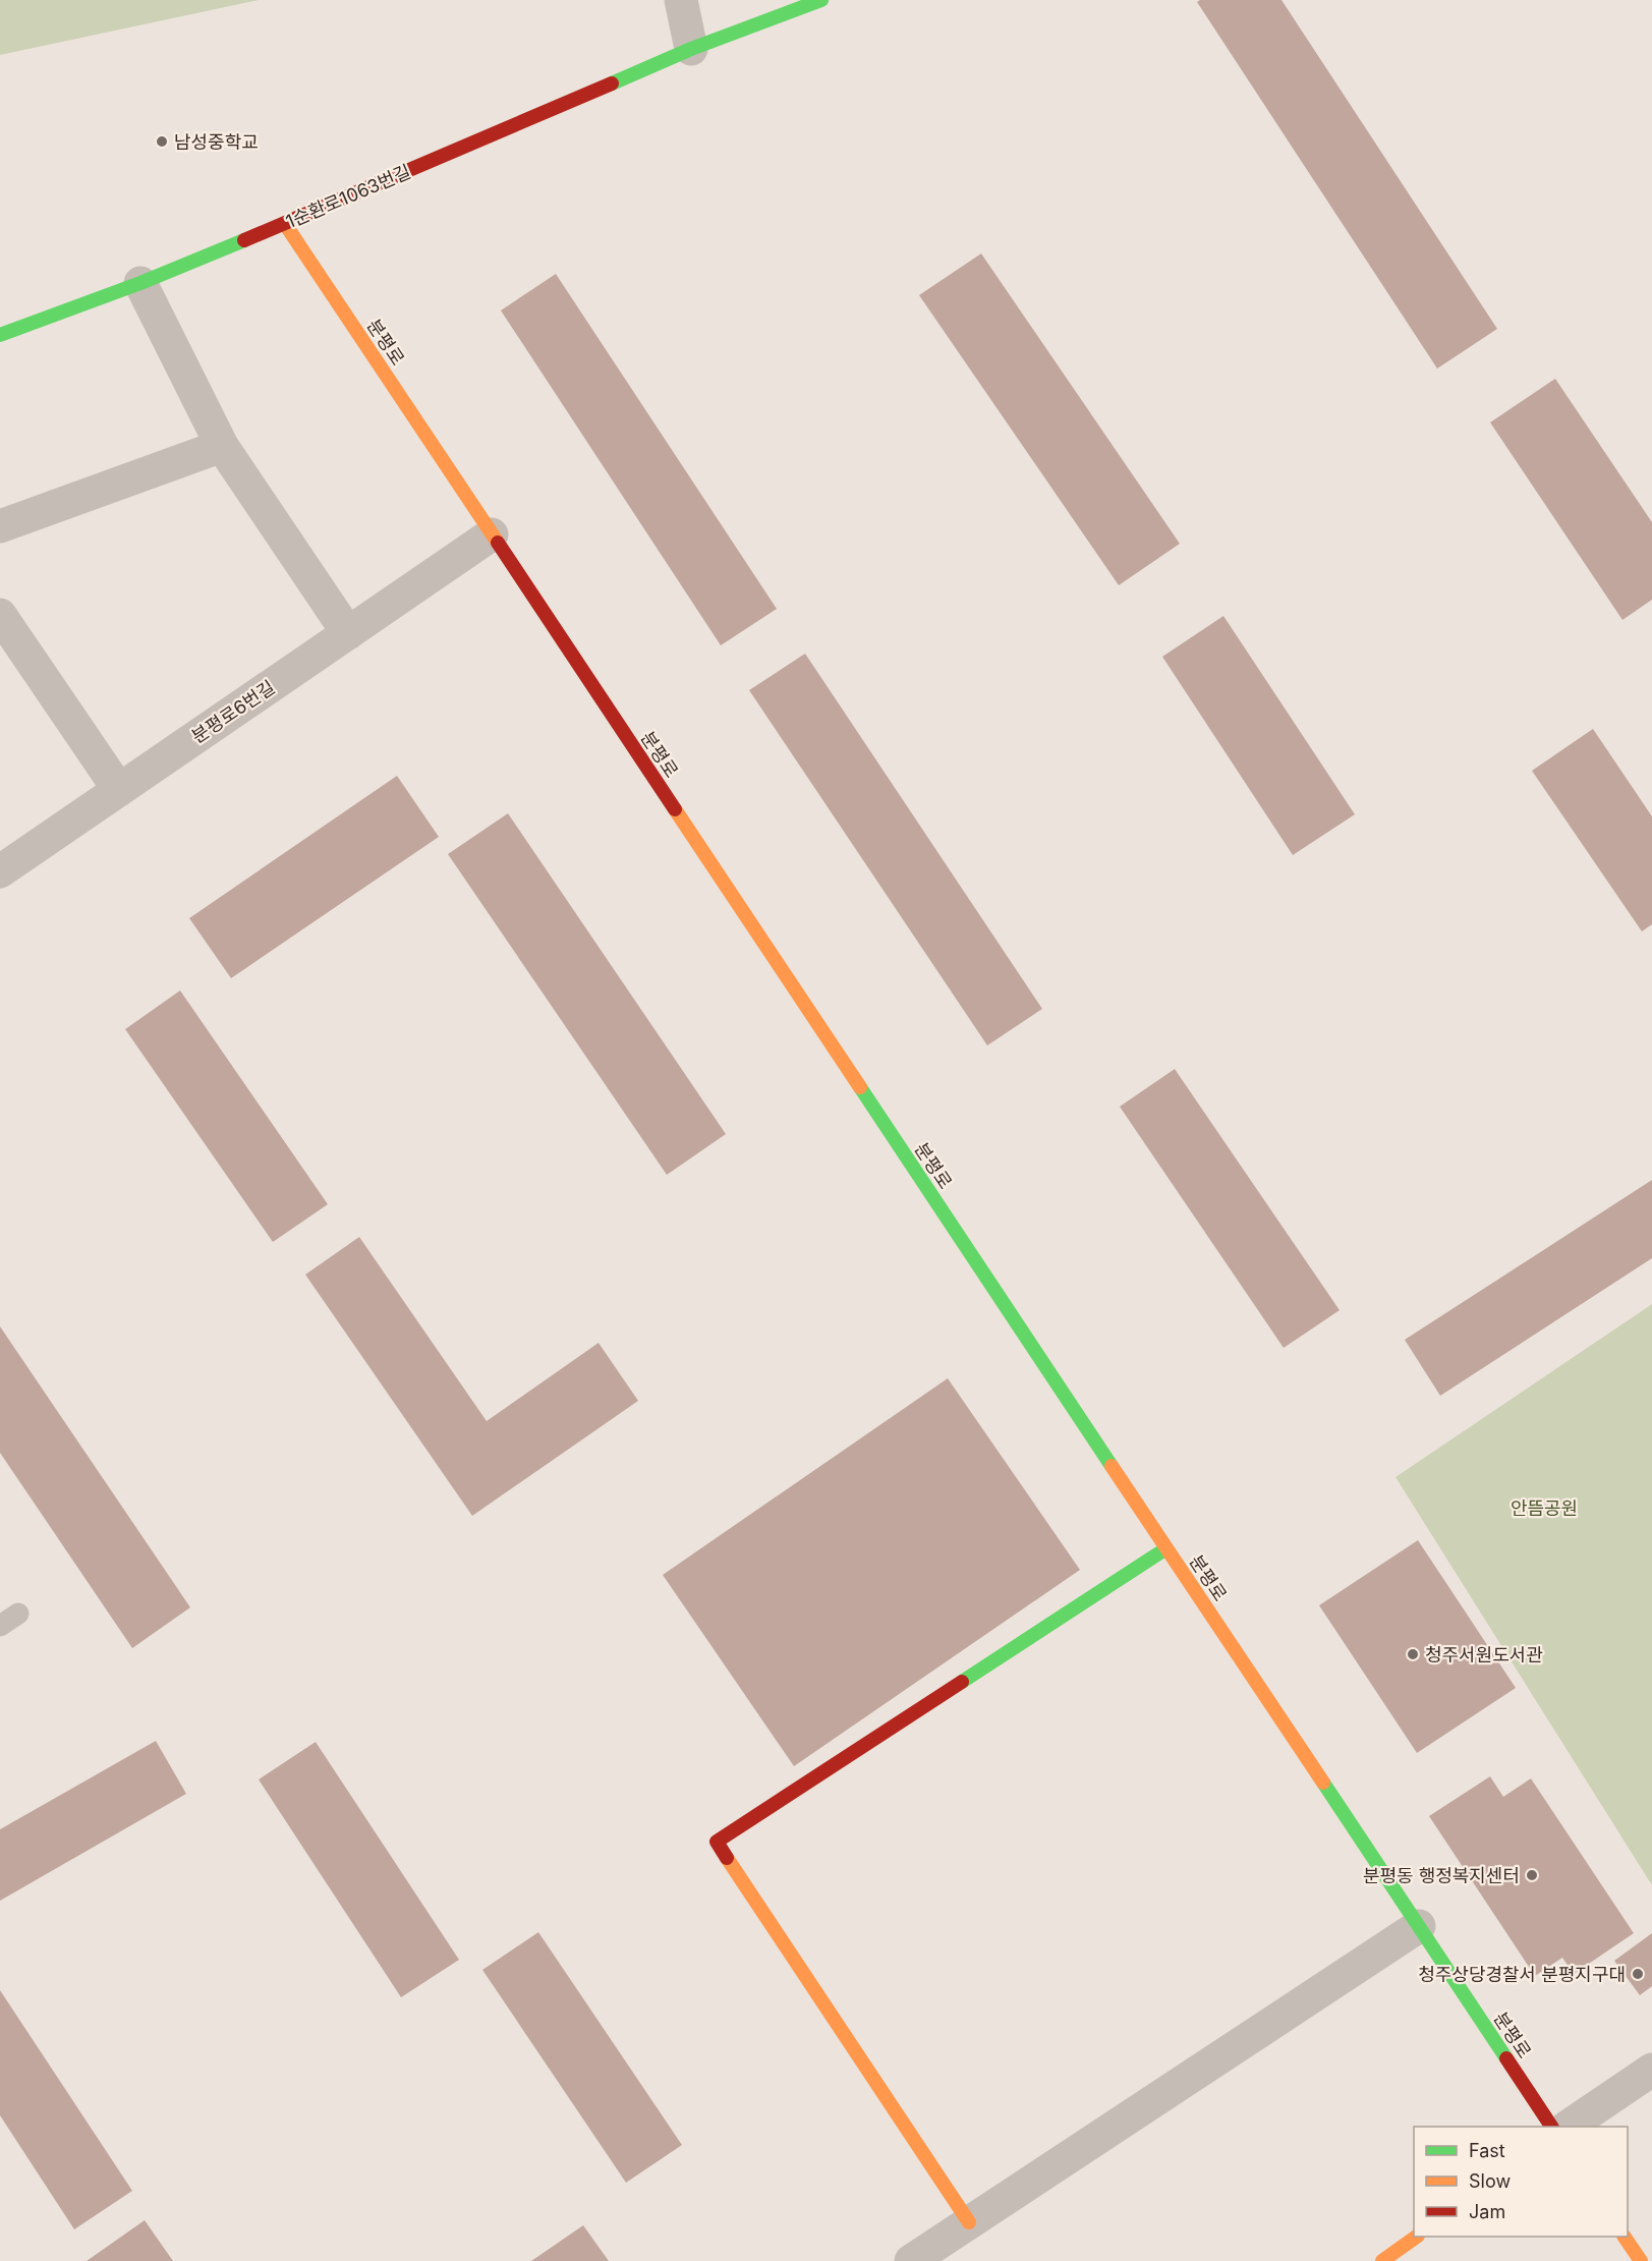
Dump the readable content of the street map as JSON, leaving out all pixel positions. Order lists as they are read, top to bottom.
{
  "streets": {
    "street": ["1순환로1063번길", "분평로", "분평로6번길"]
  },
  "crossings": [
    ["1순환로1063번길", "분평로"],
    ["분평로", "분평로6번길"]
  ],
  "parks": ["안뜸공원"],
  "places": [
    "남성중학교",
    "청주서원도서관",
    "분평동 행정복지센터",
    "청주상당경찰서 분평지구대"
  ],
  "legend": ["Fast", "Slow", "Jam"]
}
